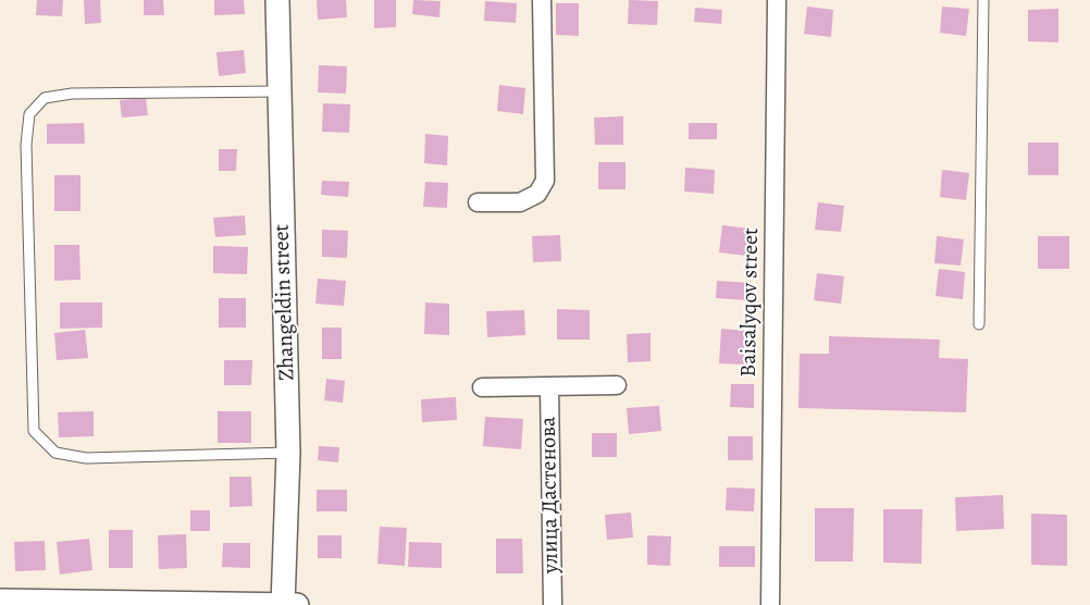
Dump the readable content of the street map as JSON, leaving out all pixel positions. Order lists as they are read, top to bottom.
{
  "streets": {
    "street": ["Zhangeldin street", "Baisalyqov street", "улица Дастенова"]
  }
}
